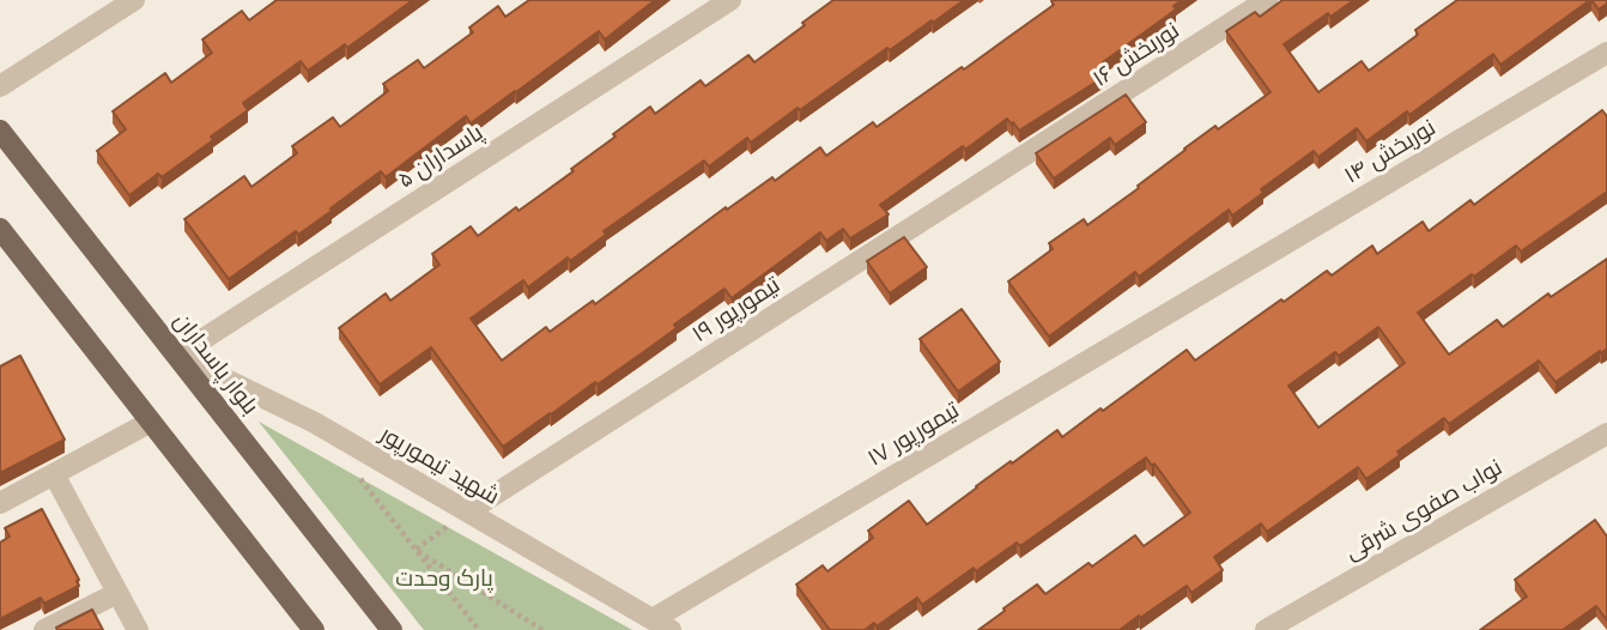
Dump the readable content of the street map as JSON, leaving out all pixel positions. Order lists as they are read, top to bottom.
{
  "streets": {
    "main road": ["بلوار پاسداران"],
    "street": [
      "نوربخش ۱۶",
      "نوربخش ۱۴",
      "پاسداران ۵",
      "تیمورپور ۱۹",
      "تیمورپور ۱۷",
      "شهید تیمورپور",
      "نواب صفوی شرقی"
    ]
  },
  "crossings": [
    ["نوربخش ۱۶", "تیمورپور ۱۹"],
    ["نوربخش ۱۴", "تیمورپور ۱۷"],
    ["پاسداران ۵", "بلوار پاسداران"],
    ["پاسداران ۵", "شهید تیمورپور"],
    ["تیمورپور ۱۹", "شهید تیمورپور"],
    ["بلوار پاسداران", "شهید تیمورپور"],
    ["تیمورپور ۱۷", "شهید تیمورپور"]
  ],
  "parks": ["پارک وحدت"]
}
